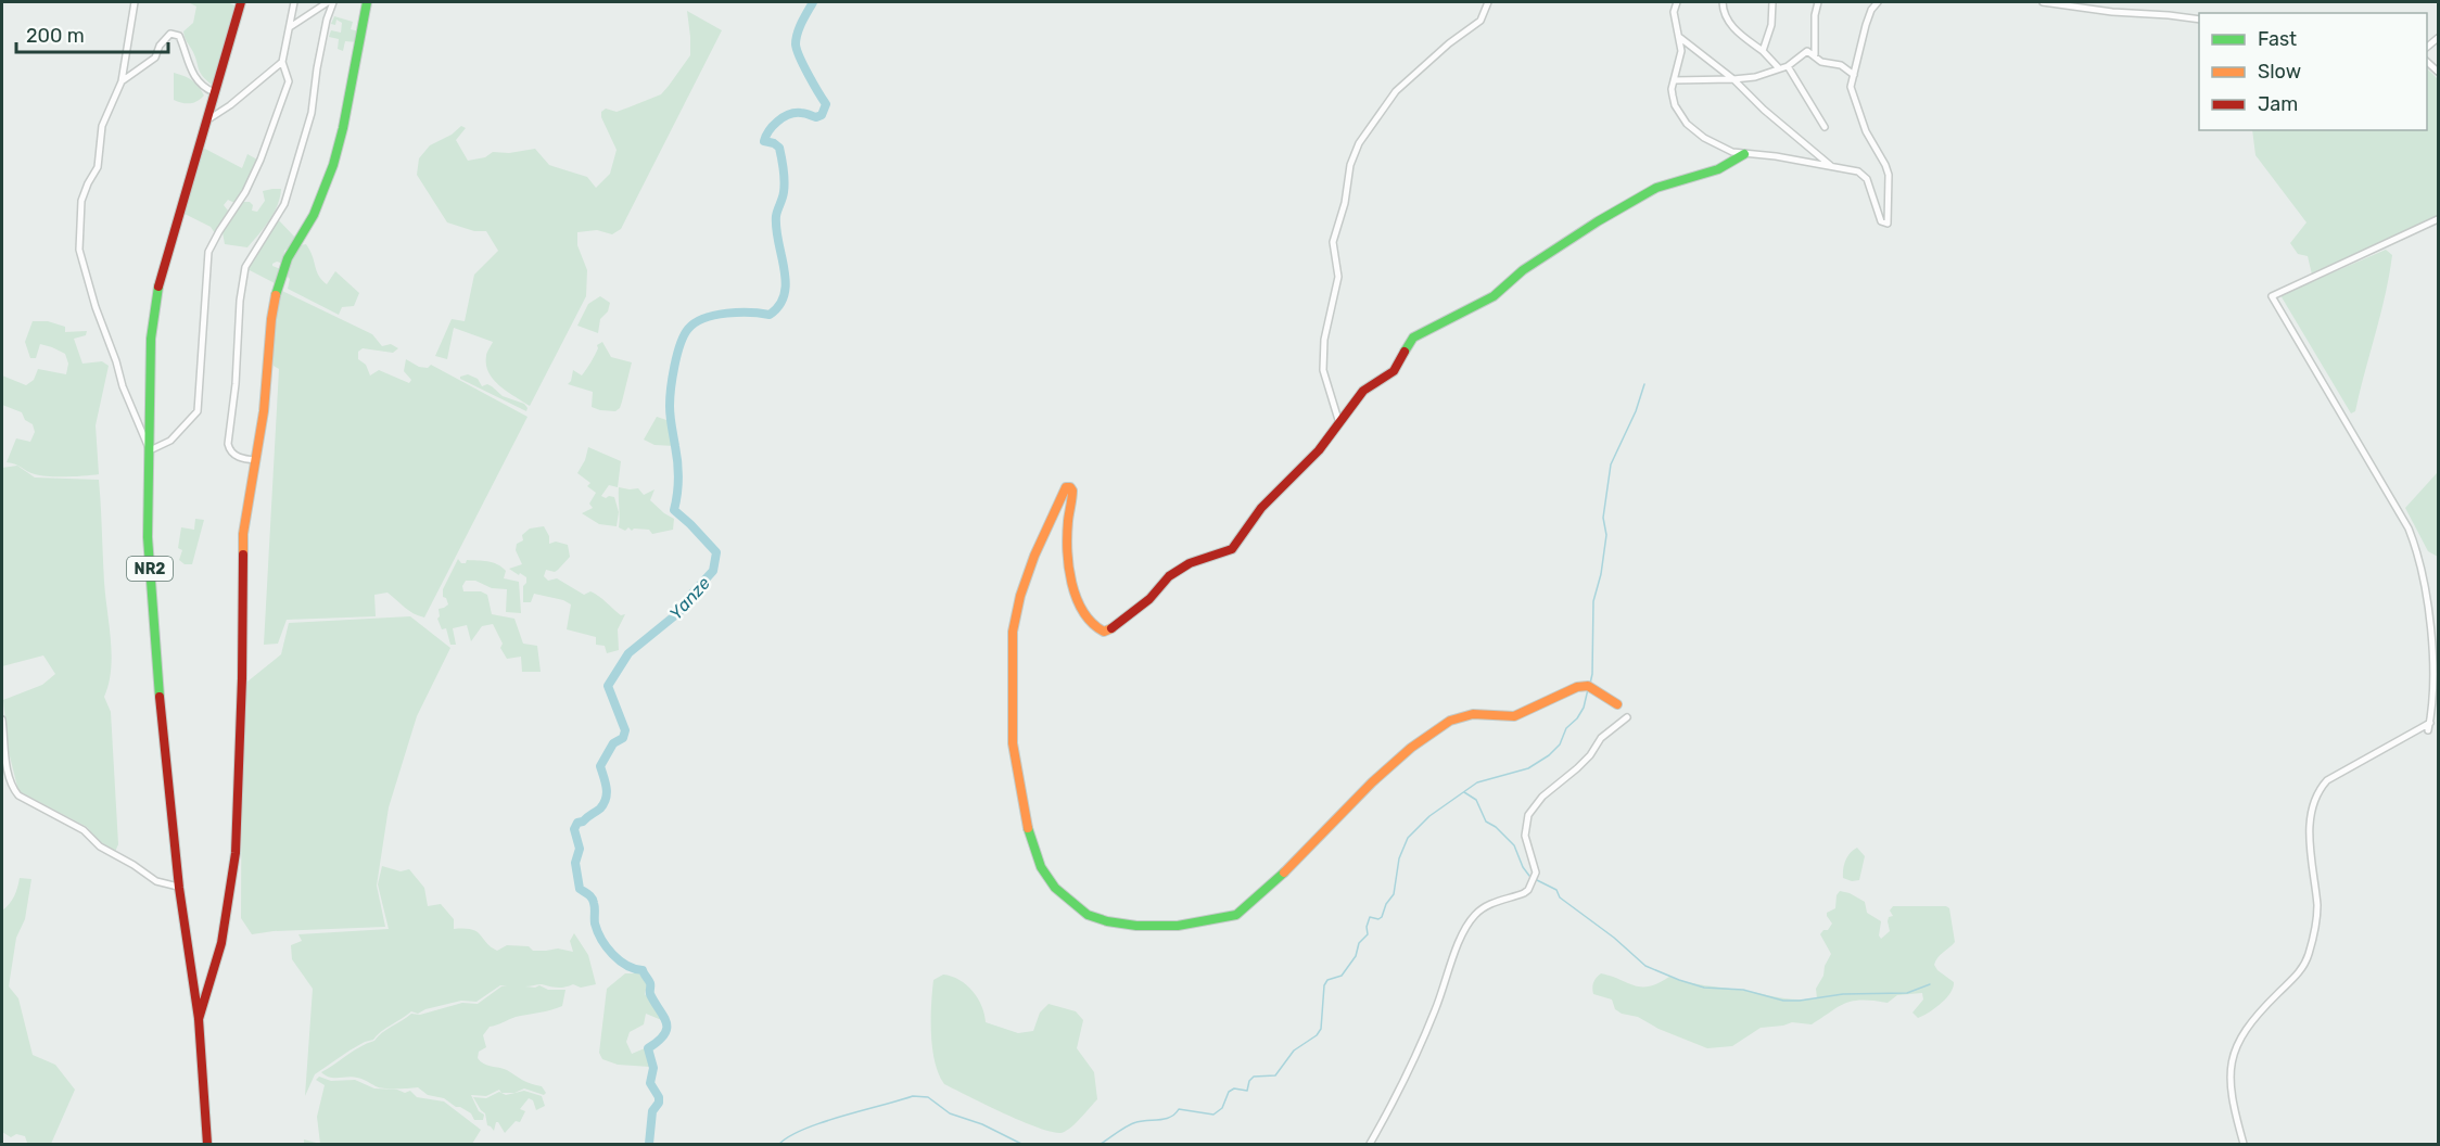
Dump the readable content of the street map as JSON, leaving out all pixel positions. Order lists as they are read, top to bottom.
{
  "streets": {
    "main road": ["NR2"]
  },
  "water": ["Yanze"],
  "legend": ["Fast", "Slow", "Jam"],
  "scale_bar": "200 m"
}
